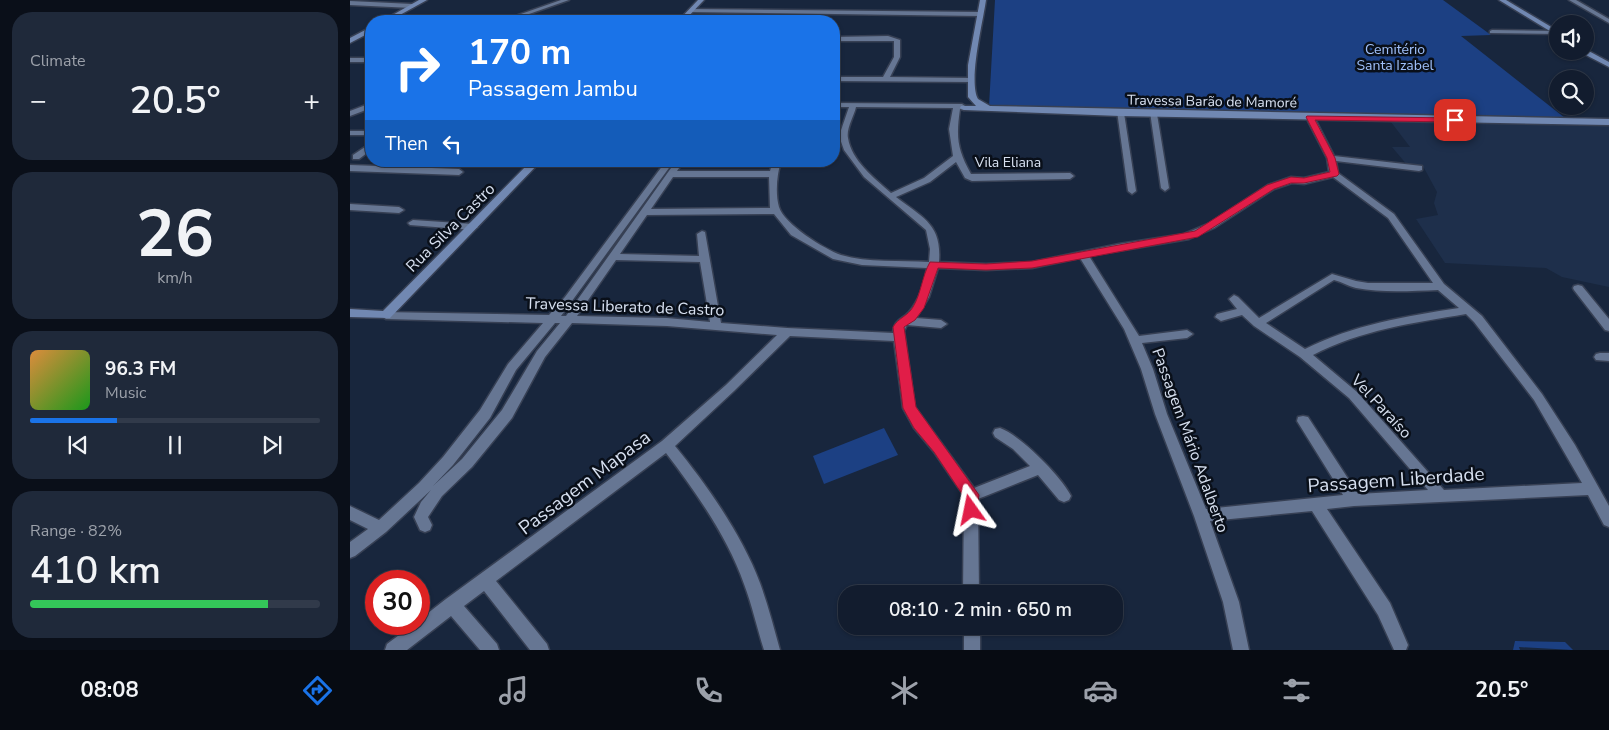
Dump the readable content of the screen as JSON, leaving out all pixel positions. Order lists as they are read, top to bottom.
{
  "streets": {
    "street": [
      "Travessa Barão de Mamoré",
      "Vila Eliana",
      "Rua Silva Castro",
      "Travessa Liberato de Castro",
      "Vel Paraíso",
      "Passagem Mário Adalberto",
      "Passagem Liberdade",
      "Passagem Mapasa"
    ]
  },
  "crossings": [
    ["Rua Silva Castro", "Travessa Liberato de Castro"],
    ["Travessa Liberato de Castro", "Passagem Mapasa"],
    ["Vel Paraíso", "Passagem Liberdade"],
    ["Passagem Mário Adalberto", "Passagem Liberdade"]
  ],
  "parks": ["Cemitério Santa Izabel"],
  "page": {
    "tile": [
      "Climate",
      ["26", "km/h"],
      ["Range · 82%", "410 km"]
    ],
    "turn": ["170 m", "Passagem Jambu"],
    "heat": ["−", "20.5°", "+"],
    "then": "Then",
    "song": ["96.3 FM", "Music"],
    "limit": "30",
    "trip": "08:10 · 2 min · 650 m",
    "tabs": ["08:08", "20.5°"]
  }
}
